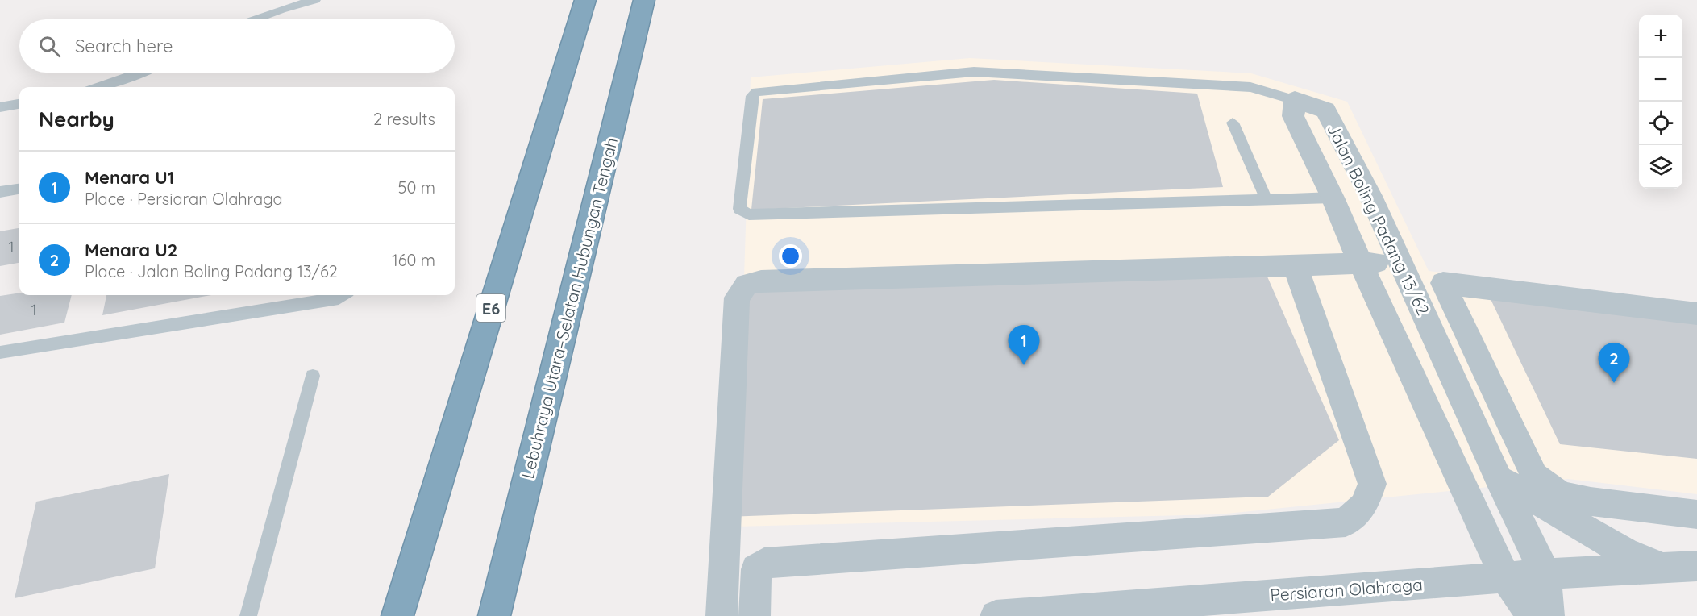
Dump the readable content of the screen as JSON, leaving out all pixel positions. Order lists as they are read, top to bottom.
{
  "streets": {
    "highway": ["E6", "Lebuhraya Utara–Selatan Hubungan Tengah"],
    "street": ["Jalan Boling Padang 13/62", "Persiaran Olahraga"]
  },
  "crossings": [
    ["Jalan Boling Padang 13/62", "Persiaran Olahraga"]
  ],
  "house_numbers": ["1", "1"],
  "page": {
    "map_buttons": ["+", "−"],
    "search": "Search here",
    "heading": ["Nearby", "2 results"],
    "list": [
      {
        "mark": "1",
        "name": "Menara U1",
        "note": "Place · Persiaran Olahraga",
        "value": "50 m"
      },
      {
        "mark": "2",
        "name": "Menara U2",
        "note": "Place · Jalan Boling Padang 13/62",
        "value": "160 m"
      }
    ],
    "pins": ["1", "2"]
  }
}
